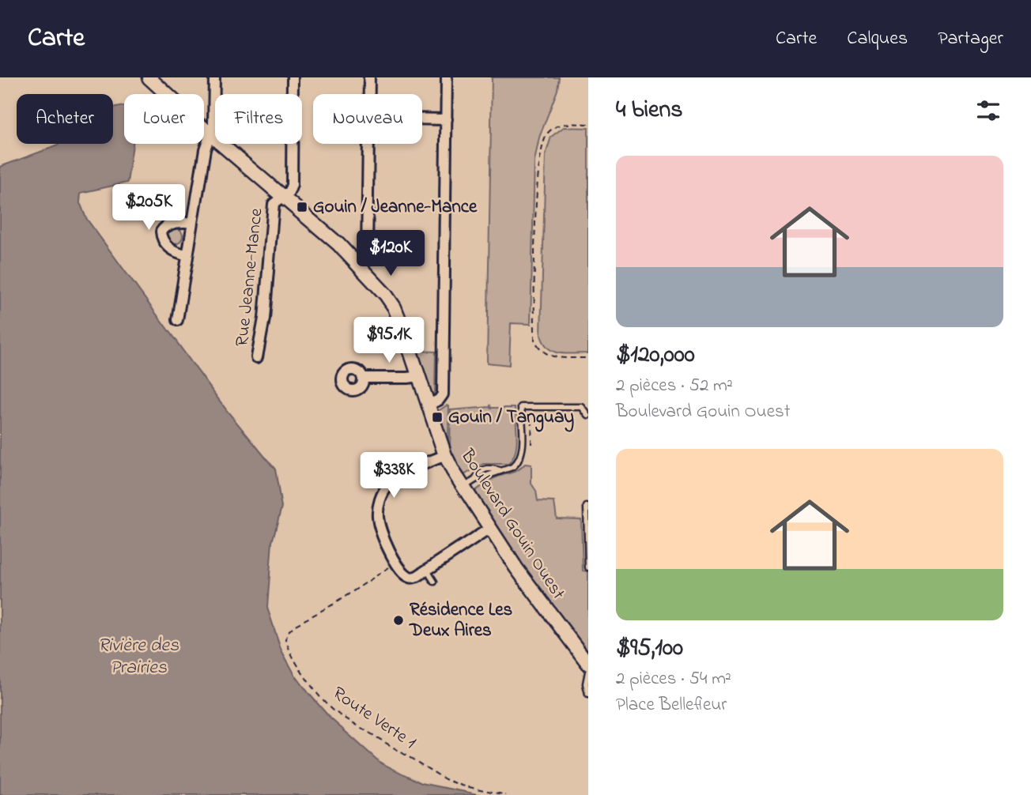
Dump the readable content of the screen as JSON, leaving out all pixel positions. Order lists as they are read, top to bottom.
{
  "streets": {
    "street": ["Rue Jeanne-Mance", "Boulevard Gouin Ouest"],
    "path": ["Route Verte 1"]
  },
  "crossings": [
    ["Rue Jeanne-Mance", "Boulevard Gouin Ouest"]
  ],
  "water": ["Rivière des Prairies"],
  "places": {
    "transit": ["Gouin / Jeanne-Mance", "Gouin / Tanguay"],
    "other": ["Résidence Les Deux Aires"]
  },
  "page": {
    "header": "Carte",
    "nav": ["Carte", "Calques", "Partager"],
    "heading": "4 biens",
    "chip": [
      "Acheter",
      "Louer",
      "Filtres",
      "Nouveau"
    ],
    "list": [
      {
        "name": "$120,000",
        "note": "2 pièces · 52 m² · Boulevard Gouin Ouest"
      },
      {
        "name": "$95,100",
        "note": "2 pièces · 54 m² · Place Bellefleur"
      }
    ],
    "price": [
      "$205K",
      "$120K",
      "$95.1K",
      "$338K"
    ]
  }
}
